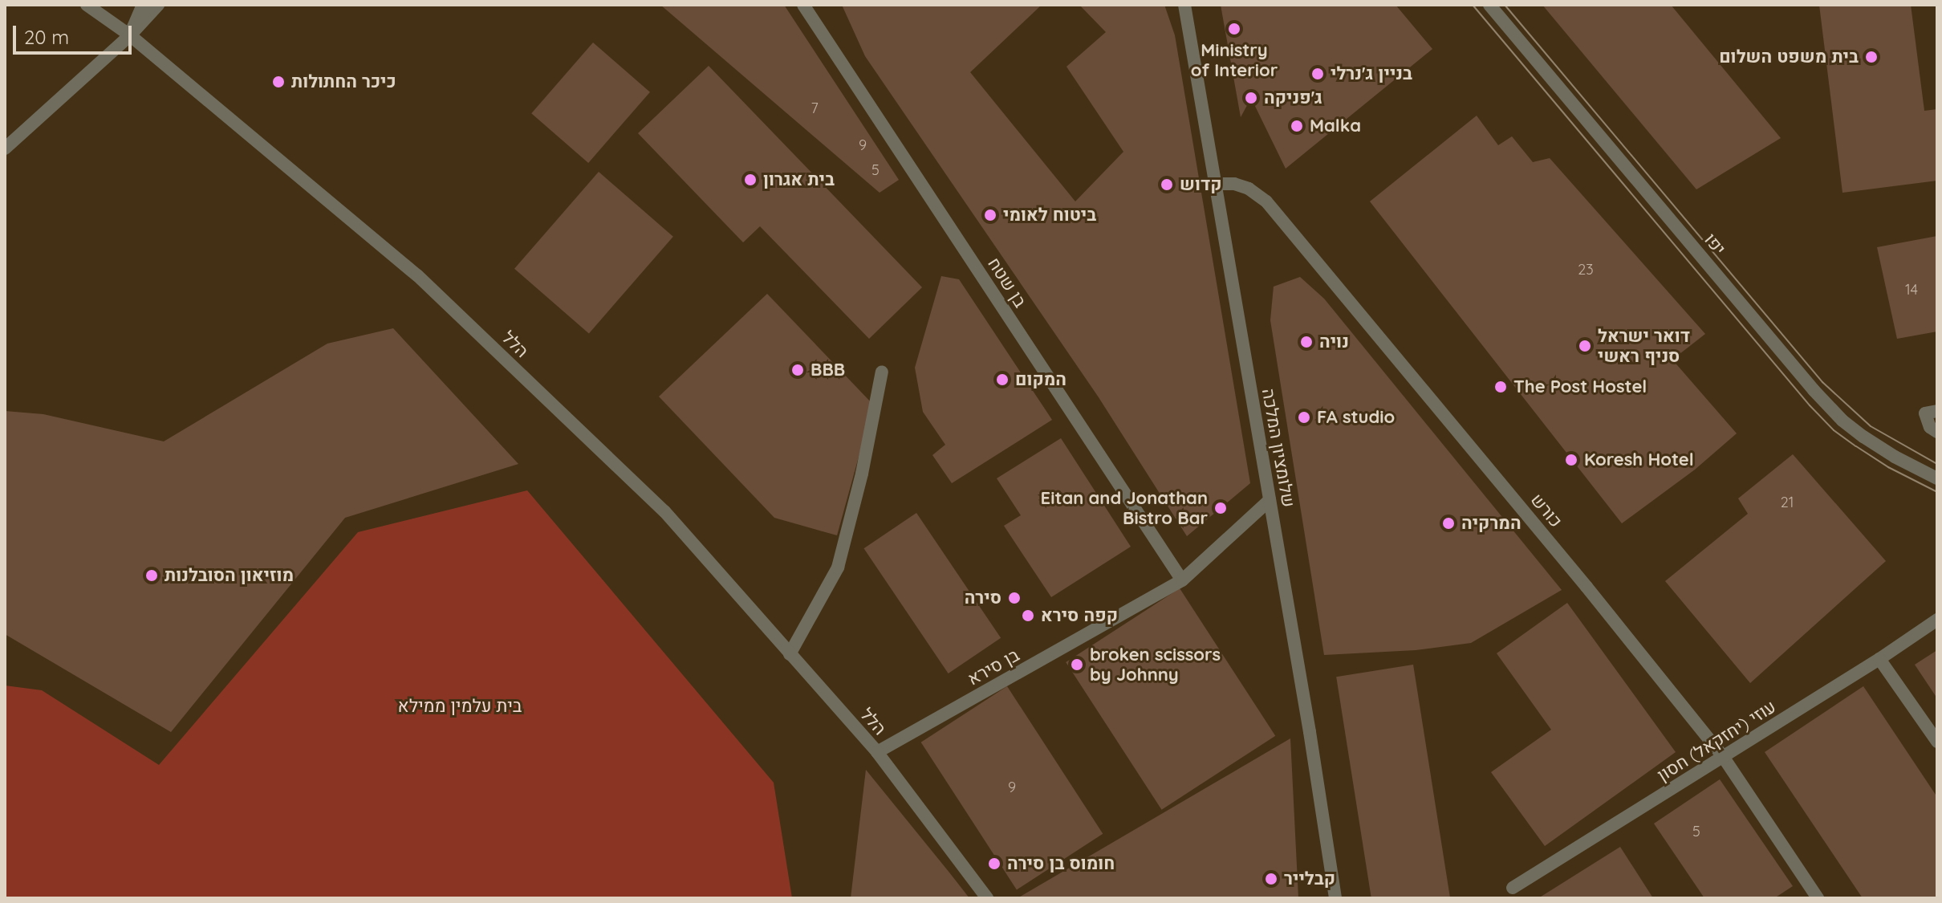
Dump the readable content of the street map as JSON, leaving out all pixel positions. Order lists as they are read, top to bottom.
{
  "streets": {
    "street": [
      "יפו",
      "בן שטח",
      "הלל",
      "שלומציון המלכה",
      "כורש",
      "בן סירא",
      "עוזי (יחזקאל) חסון"
    ]
  },
  "crossings": [
    ["בן שטח", "בן סירא"],
    ["הלל", "בן סירא"],
    ["שלומציון המלכה", "כורש"],
    ["שלומציון המלכה", "בן סירא"],
    ["כורש", "עוזי (יחזקאל) חסון"]
  ],
  "parks": ["בית עלמין ממילא"],
  "places": [
    "Ministry of Interior",
    "בית משפט השלום",
    "בניין ג'נרלי",
    "כיכר החתולות",
    "ג'פניקה",
    "Malka",
    "בית אגרון",
    "קדוש",
    "ביטוח לאומי",
    "נויה",
    "דואר ישראל סניף ראשי",
    "BBB",
    "המקום",
    "The Post Hostel",
    "FA studio",
    "Koresh Hotel",
    "Eitan and Jonathan Bistro Bar",
    "המרקיה",
    "מוזיאון הסובלנות",
    "סירה",
    "קפה סירא",
    "broken scissors by Johnny",
    "חומוס בן סירה",
    "קבלייר"
  ],
  "house_numbers": [
    "7",
    "9",
    "5",
    "23",
    "14",
    "21",
    "9",
    "5"
  ],
  "scale_bar": "20 m"
}
